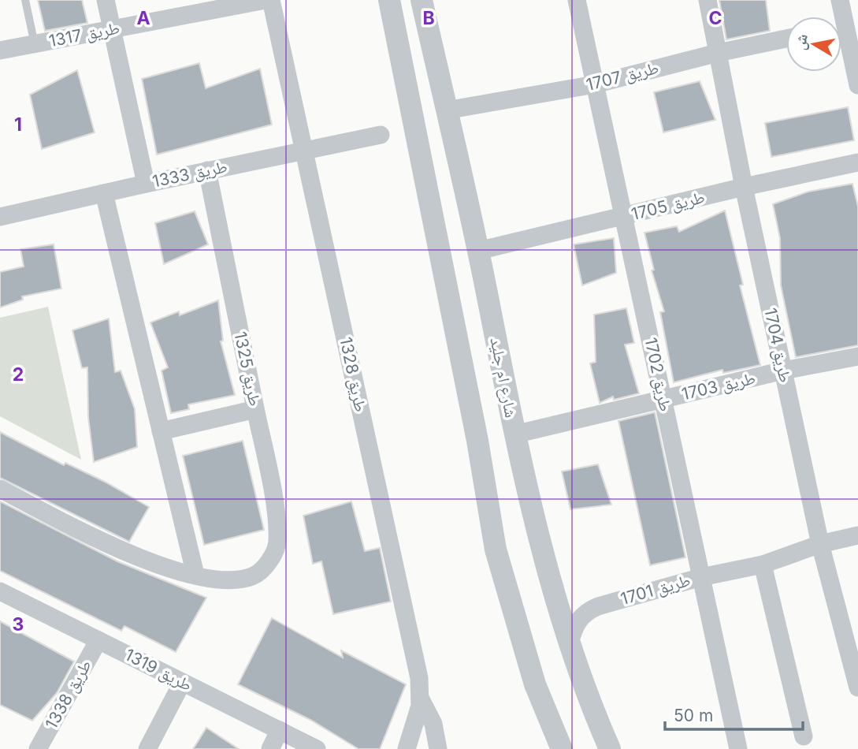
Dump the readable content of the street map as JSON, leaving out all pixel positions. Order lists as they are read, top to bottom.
{
  "streets": {
    "street": [
      "طريق 1317",
      "طريق 1707",
      "طريق 1333",
      "طريق 1705",
      "طريق 1704",
      "طريق 1325",
      "طريق 1328",
      "طريق 1702",
      "شارع ام جليد",
      "طريق 1703",
      "طريق 1701",
      "طريق 1319",
      "طريق 1338"
    ]
  },
  "crossings": [
    ["طريق 1707", "طريق 1704"],
    ["طريق 1707", "طريق 1702"],
    ["طريق 1707", "شارع ام جليد"],
    ["طريق 1333", "طريق 1325"],
    ["طريق 1333", "طريق 1328"],
    ["طريق 1705", "طريق 1704"],
    ["طريق 1705", "طريق 1702"],
    ["طريق 1705", "شارع ام جليد"],
    ["طريق 1704", "طريق 1703"],
    ["طريق 1704", "طريق 1701"],
    ["طريق 1702", "طريق 1703"],
    ["طريق 1702", "طريق 1701"],
    ["شارع ام جليد", "طريق 1703"],
    ["شارع ام جليد", "طريق 1701"],
    ["طريق 1319", "طريق 1338"]
  ],
  "scale_bar": "50 m",
  "north": "left",
  "grid": {
    "columns": ["A", "B", "C"],
    "rows": ["1", "2", "3"]
  }
}
